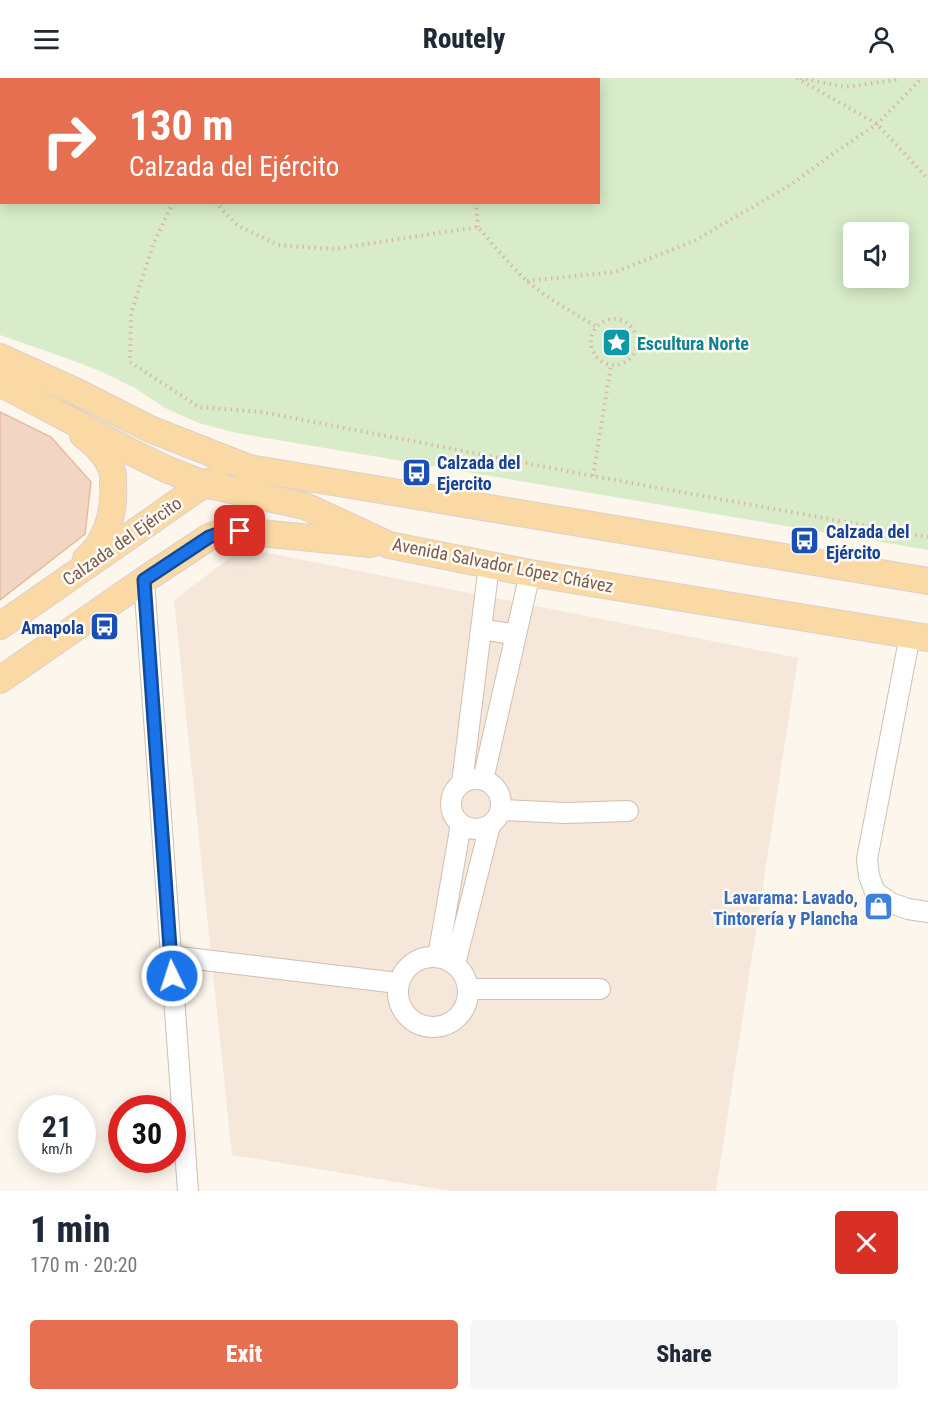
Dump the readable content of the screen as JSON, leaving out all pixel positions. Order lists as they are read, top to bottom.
{
  "streets": {
    "main road": ["Calzada del Ejército", "Avenida Salvador López Chávez"]
  },
  "crossings": [
    ["Calzada del Ejército", "Avenida Salvador López Chávez"]
  ],
  "places": {
    "place": ["Escultura Norte"],
    "bus stop": ["Calzada del Ejercito", "Calzada del Ejército", "Amapola"],
    "shop": ["Lavarama: Lavado, Tintorería y Plancha"]
  },
  "page": {
    "header": "Routely",
    "turn": ["130 m", "Calzada del Ejército"],
    "speed": "21 km/h",
    "limit": "30",
    "heading": ["1 min", "170 m · 20:20"],
    "buttons": ["Exit", "Share"]
  }
}
